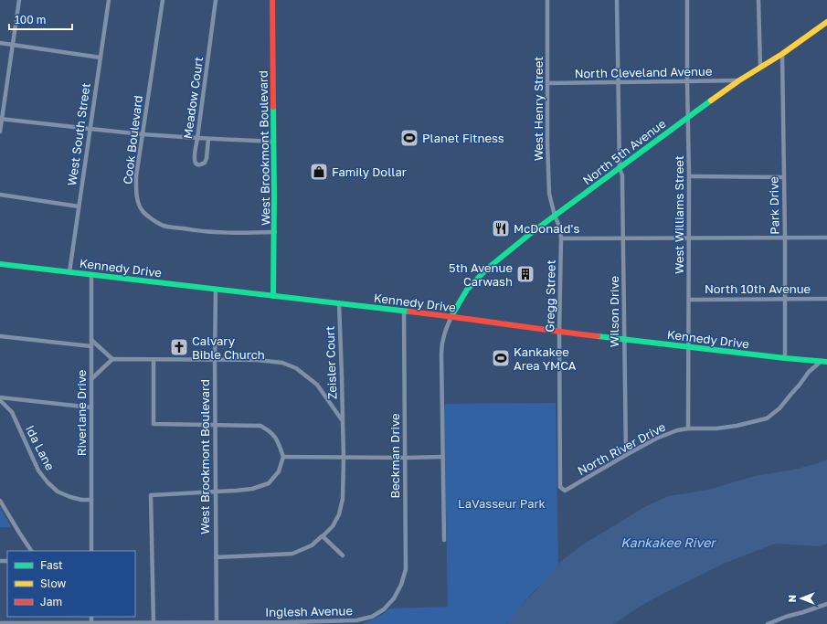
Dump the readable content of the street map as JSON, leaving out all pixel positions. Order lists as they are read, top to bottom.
{
  "streets": {
    "main road": ["West Brookmont Boulevard", "North 5th Avenue", "Kennedy Drive"],
    "street": [
      "North Cleveland Avenue",
      "Meadow Court",
      "West Henry Street",
      "West South Street",
      "Cook Boulevard",
      "Park Drive",
      "West Williams Street",
      "North 10th Avenue",
      "Gregg Street",
      "Wilson Drive",
      "Zeisler Court",
      "Riverlane Drive",
      "Ida Lane",
      "North River Drive",
      "Beckman Drive",
      "Inglesh Avenue"
    ]
  },
  "crossings": [
    ["North Cleveland Avenue", "West Henry Street"],
    ["North Cleveland Avenue", "North 5th Avenue"],
    ["North Cleveland Avenue", "West Williams Street"],
    ["North Cleveland Avenue", "Wilson Drive"],
    ["West Henry Street", "North 5th Avenue"],
    ["West Henry Street", "Gregg Street"],
    ["West South Street", "Kennedy Drive"],
    ["Cook Boulevard", "West Brookmont Boulevard"],
    ["West Brookmont Boulevard", "Kennedy Drive"],
    ["West Brookmont Boulevard", "Zeisler Court"],
    ["West Brookmont Boulevard", "Inglesh Avenue"],
    ["North 5th Avenue", "Park Drive"],
    ["North 5th Avenue", "West Williams Street"],
    ["North 5th Avenue", "Kennedy Drive"],
    ["North 5th Avenue", "Gregg Street"],
    ["North 5th Avenue", "Wilson Drive"],
    ["Park Drive", "Kennedy Drive"],
    ["Park Drive", "North 10th Avenue"],
    ["West Williams Street", "Kennedy Drive"],
    ["West Williams Street", "North 10th Avenue"],
    ["West Williams Street", "North River Drive"],
    ["Kennedy Drive", "Gregg Street"],
    ["Kennedy Drive", "Wilson Drive"],
    ["Kennedy Drive", "Zeisler Court"],
    ["Kennedy Drive", "Riverlane Drive"],
    ["Kennedy Drive", "North River Drive"],
    ["Kennedy Drive", "Beckman Drive"],
    ["Gregg Street", "North River Drive"],
    ["Wilson Drive", "North River Drive"],
    ["Riverlane Drive", "Ida Lane"],
    ["Beckman Drive", "Inglesh Avenue"]
  ],
  "water": ["Kankakee River"],
  "parks": ["LaVasseur Park"],
  "places": {
    "sports": ["Planet Fitness", "Kankakee Area YMCA"],
    "shop": ["Family Dollar"],
    "restaurant": ["McDonald's"],
    "building": ["5th Avenue Carwash"],
    "church": ["Calvary Bible Church"]
  },
  "legend": ["Fast", "Slow", "Jam"],
  "scale_bar": "100 m",
  "north": "left"
}
